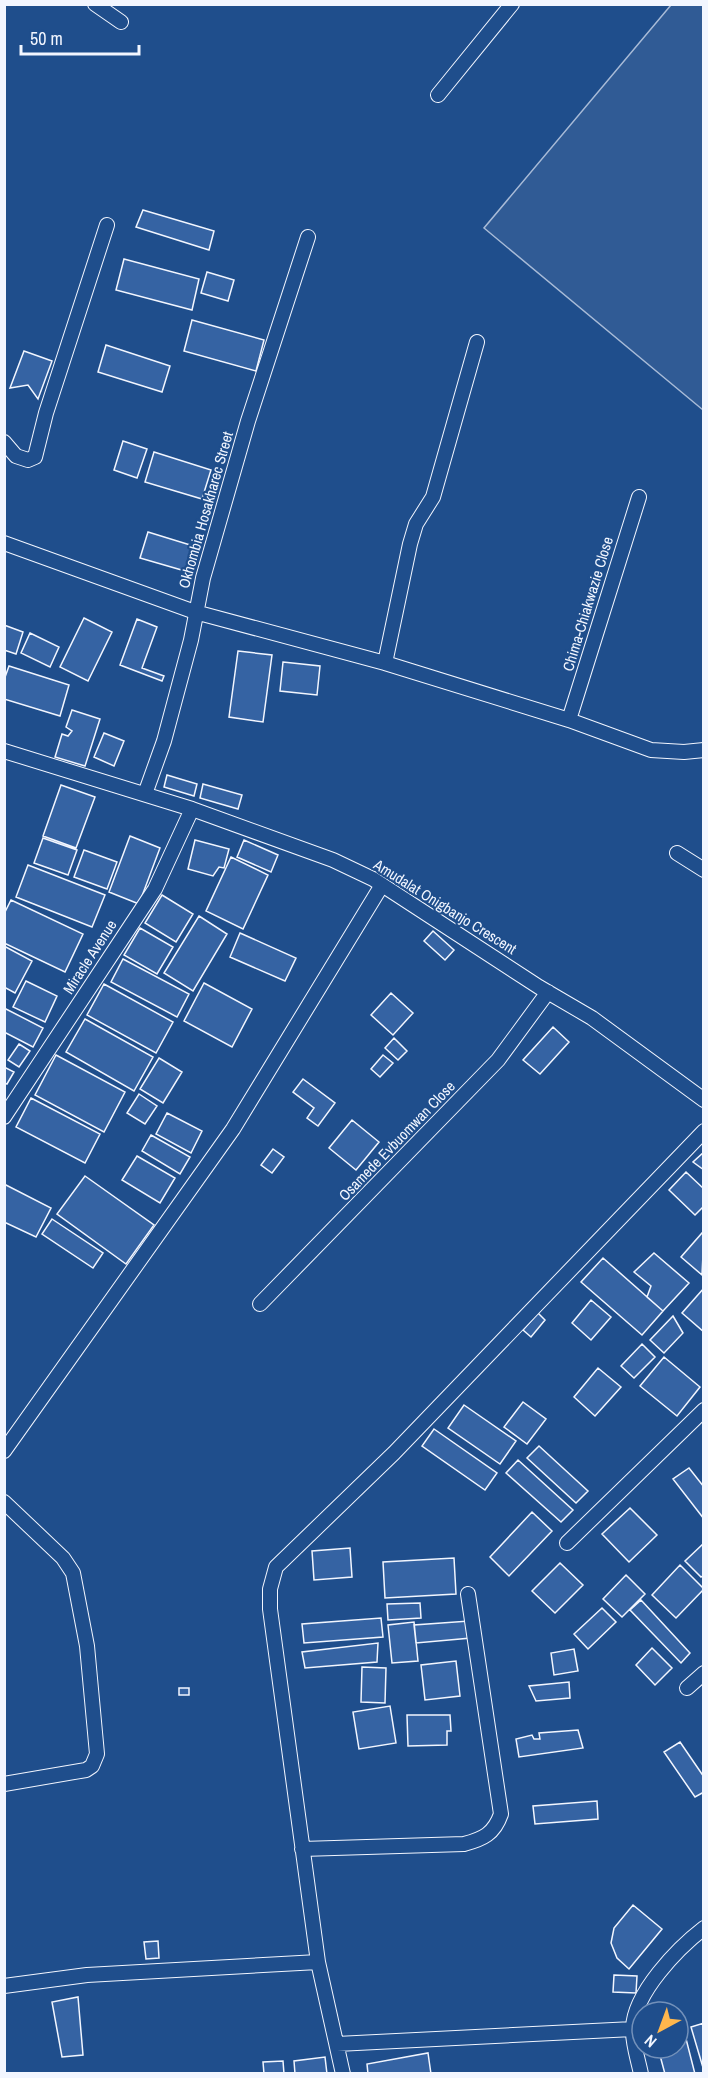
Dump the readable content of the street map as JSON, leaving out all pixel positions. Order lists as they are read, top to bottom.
{
  "streets": {
    "street": [
      "Okhombia Hosakharec Street",
      "Chima-Chiakwazie Close",
      "Amudalat Onigbanjo Crescent",
      "Miracle Avenue",
      "Osamede Evbuomwan Close"
    ]
  },
  "crossings": [
    ["Okhombia Hosakharec Street", "Amudalat Onigbanjo Crescent"],
    ["Amudalat Onigbanjo Crescent", "Miracle Avenue"],
    ["Amudalat Onigbanjo Crescent", "Osamede Evbuomwan Close"]
  ],
  "scale_bar": "50 m",
  "north": "bottom left"
}
